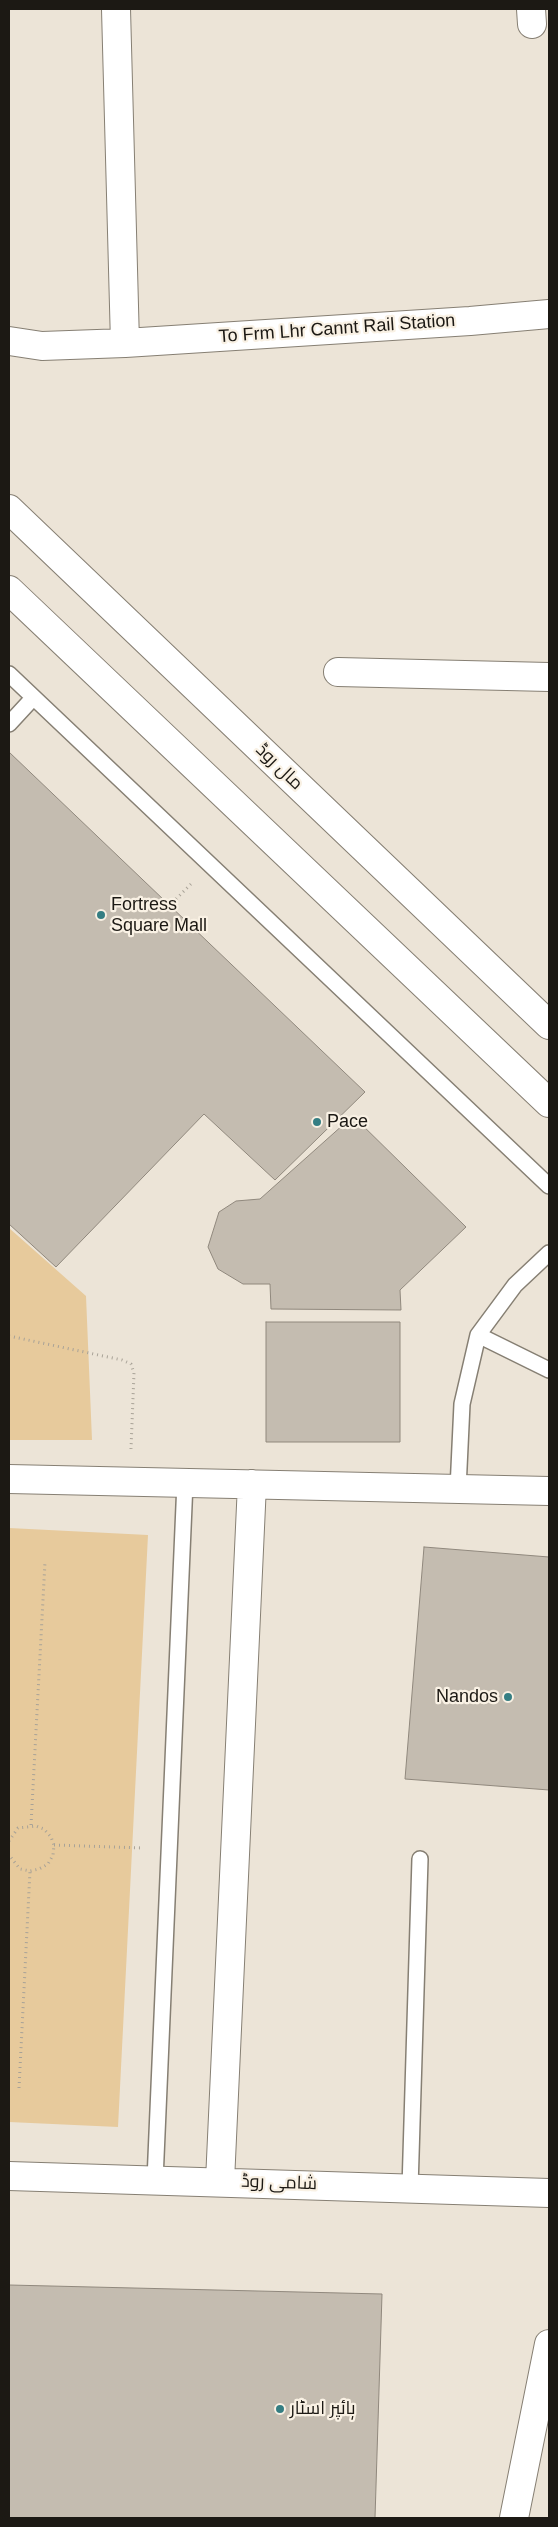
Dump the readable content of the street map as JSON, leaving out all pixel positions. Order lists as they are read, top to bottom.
{
  "streets": {
    "street": ["To Frm Lhr Cannt Rail Station", "مال روڈ", "شامی روڈ"]
  },
  "places": [
    "Fortress Square Mall",
    "Pace",
    "Nandos",
    "ہائپر اسٹار"
  ]
}
